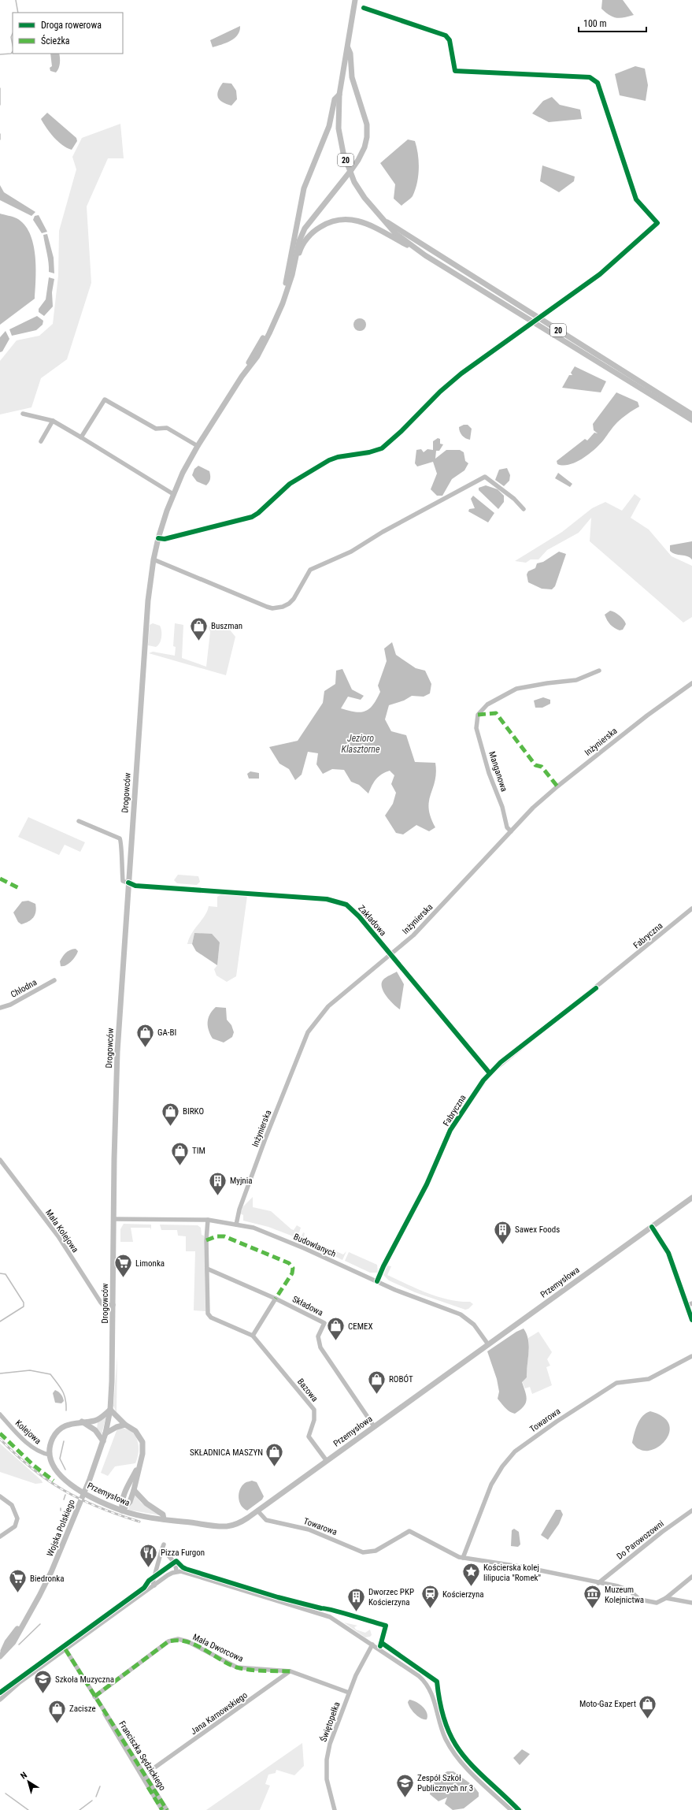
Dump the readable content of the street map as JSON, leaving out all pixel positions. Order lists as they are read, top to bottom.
{
  "streets": {
    "main road": [
      "20",
      "Drogowców",
      "Przemysłowa",
      "Wojska Polskiego"
    ],
    "street": [
      "Inżynierska",
      "Manganowa",
      "Zakładowa",
      "Fabryczna",
      "Chłodna",
      "Mała Kolejowa",
      "Budowlanych",
      "Składowa",
      "Bazowa",
      "Towarowa",
      "Kolejowa",
      "Do Parowozowni",
      "Mała Dworcowa",
      "Jana Karnowskiego",
      "Świętopełka",
      "Franciszka Sędzickiego"
    ]
  },
  "crossings": [
    ["Inżynierska", "Manganowa"],
    ["Inżynierska", "Zakładowa"],
    ["Inżynierska", "Budowlanych"],
    ["Drogowców", "Zakładowa"],
    ["Drogowców", "Mała Kolejowa"],
    ["Drogowców", "Budowlanych"],
    ["Drogowców", "Wojska Polskiego"],
    ["Zakładowa", "Fabryczna"],
    ["Fabryczna", "Budowlanych"],
    ["Budowlanych", "Przemysłowa"],
    ["Budowlanych", "Bazowa"],
    ["Przemysłowa", "Składowa"],
    ["Przemysłowa", "Bazowa"],
    ["Przemysłowa", "Towarowa"],
    ["Przemysłowa", "Kolejowa"],
    ["Składowa", "Bazowa"],
    ["Towarowa", "Do Parowozowni"],
    ["Mała Dworcowa", "Jana Karnowskiego"],
    ["Mała Dworcowa", "Świętopełka"],
    ["Mała Dworcowa", "Franciszka Sędzickiego"]
  ],
  "water": ["Jezioro Klasztorne"],
  "places": {
    "shop": [
      "Buszman",
      "GA-BI",
      "BIRKO",
      "TIM",
      "СEMEX",
      "ROBÓT",
      "SKŁADNICA MASZYN",
      "Moto-Gaz Expert",
      "Zacisze"
    ],
    "building": ["Myjnia", "Sawex Foods", "Dworzec PKP Kościerzyna"],
    "supermarket": ["Limonka", "Biedronka"],
    "restaurant": ["Pizza Furgon"],
    "place": ["Kościerska kolej lilipucia \"Romek\""],
    "station": ["Kościerzyna"],
    "museum": ["Muzeum Kolejnictwa"],
    "school or university": ["Szkoła Muzyczna", "Zespół Szkół Publicznych nr 3"]
  },
  "legend": ["Droga rowerowa", "Ścieżka"],
  "scale_bar": "100 m",
  "north": "top left"
}
